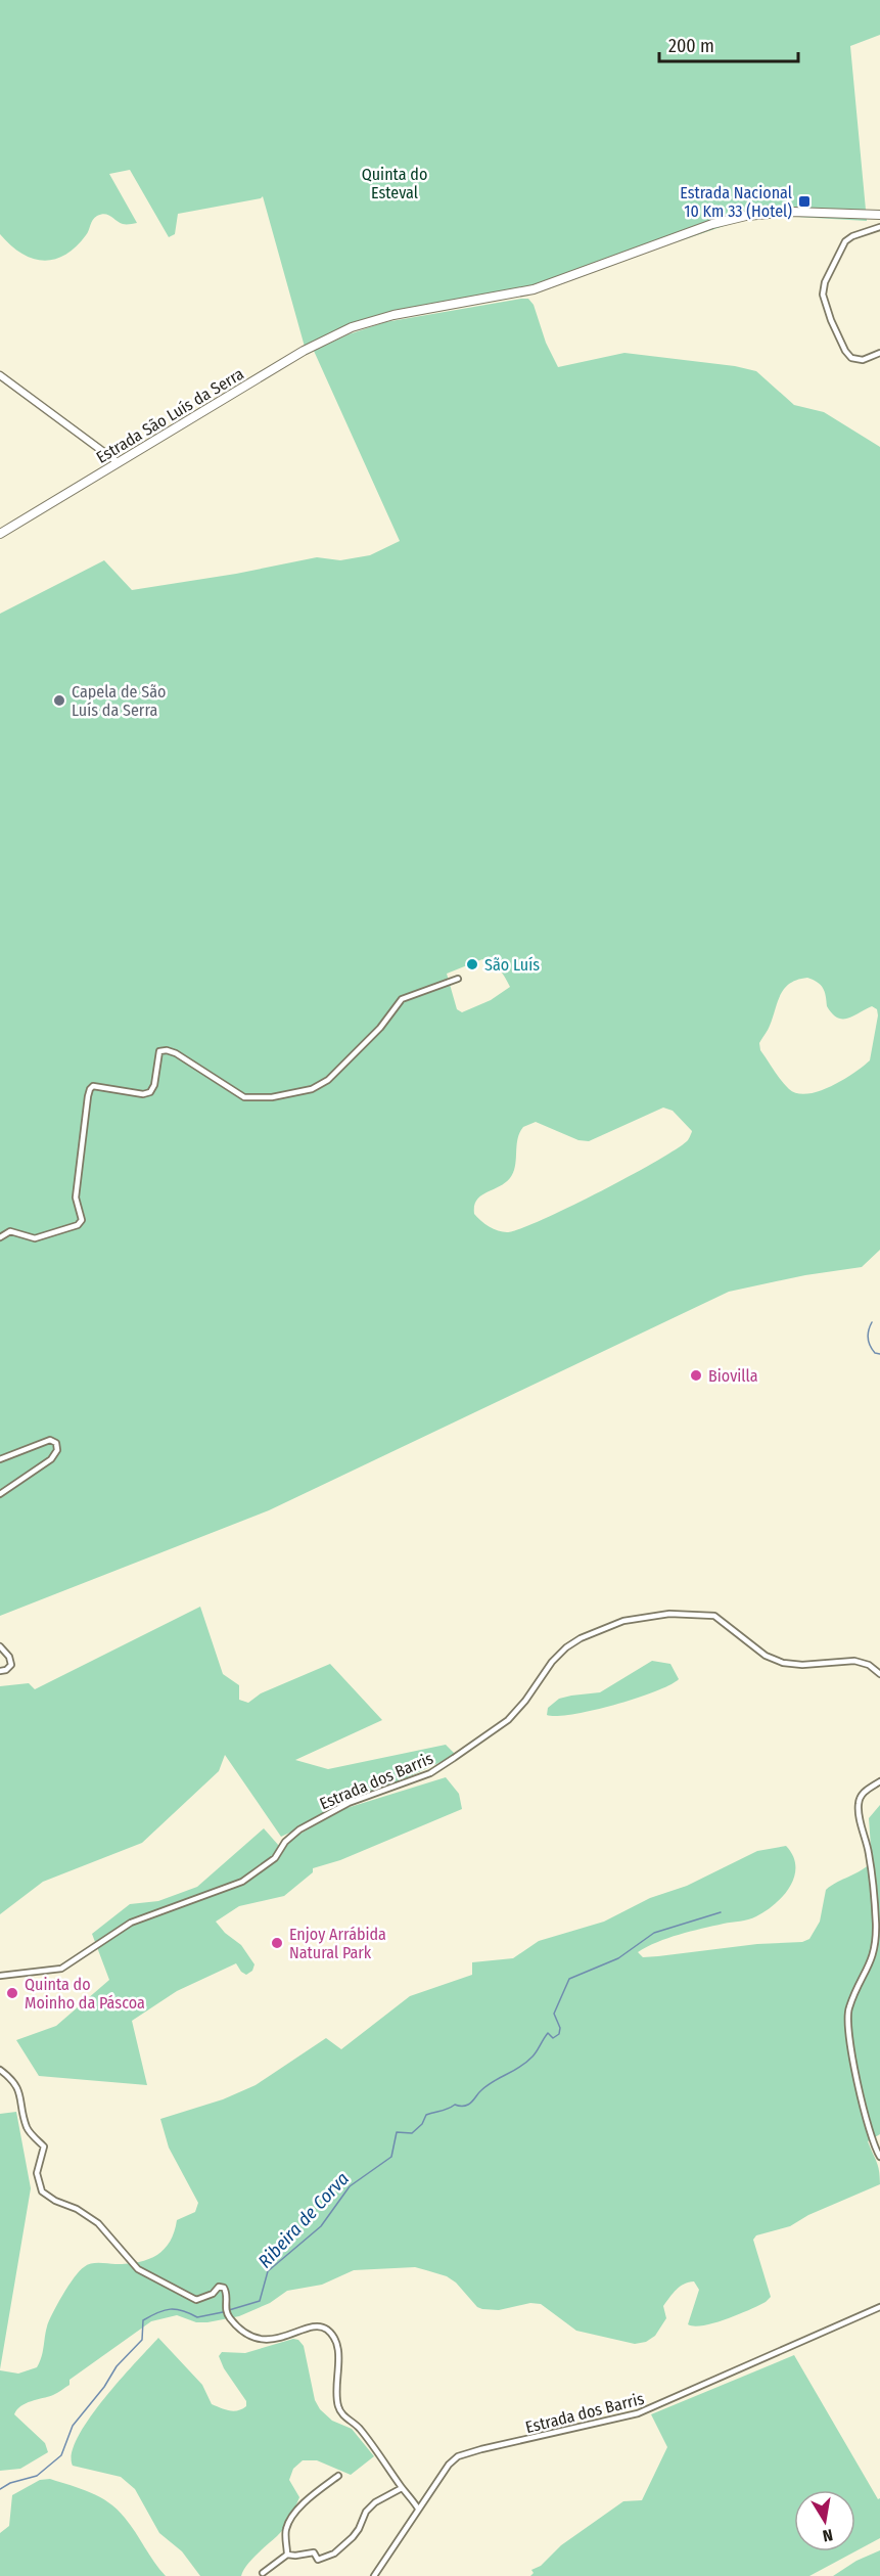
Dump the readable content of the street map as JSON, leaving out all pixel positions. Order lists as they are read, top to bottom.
{
  "streets": {
    "main road": ["Estrada São Luís da Serra"],
    "street": ["Estrada dos Barris"]
  },
  "water": ["Ribeira de Corva"],
  "parks": ["Quinta do Esteval"],
  "places": {
    "transit": ["Estrada Nacional 10 Km 33 (Hotel)"],
    "other": [
      "Capela de São Luís da Serra",
      "São Luís",
      "Biovilla",
      "Enjoy Arrábida Natural Park",
      "Quinta do Moinho da Páscoa"
    ]
  },
  "scale_bar": "200 m",
  "north": "bottom"
}
